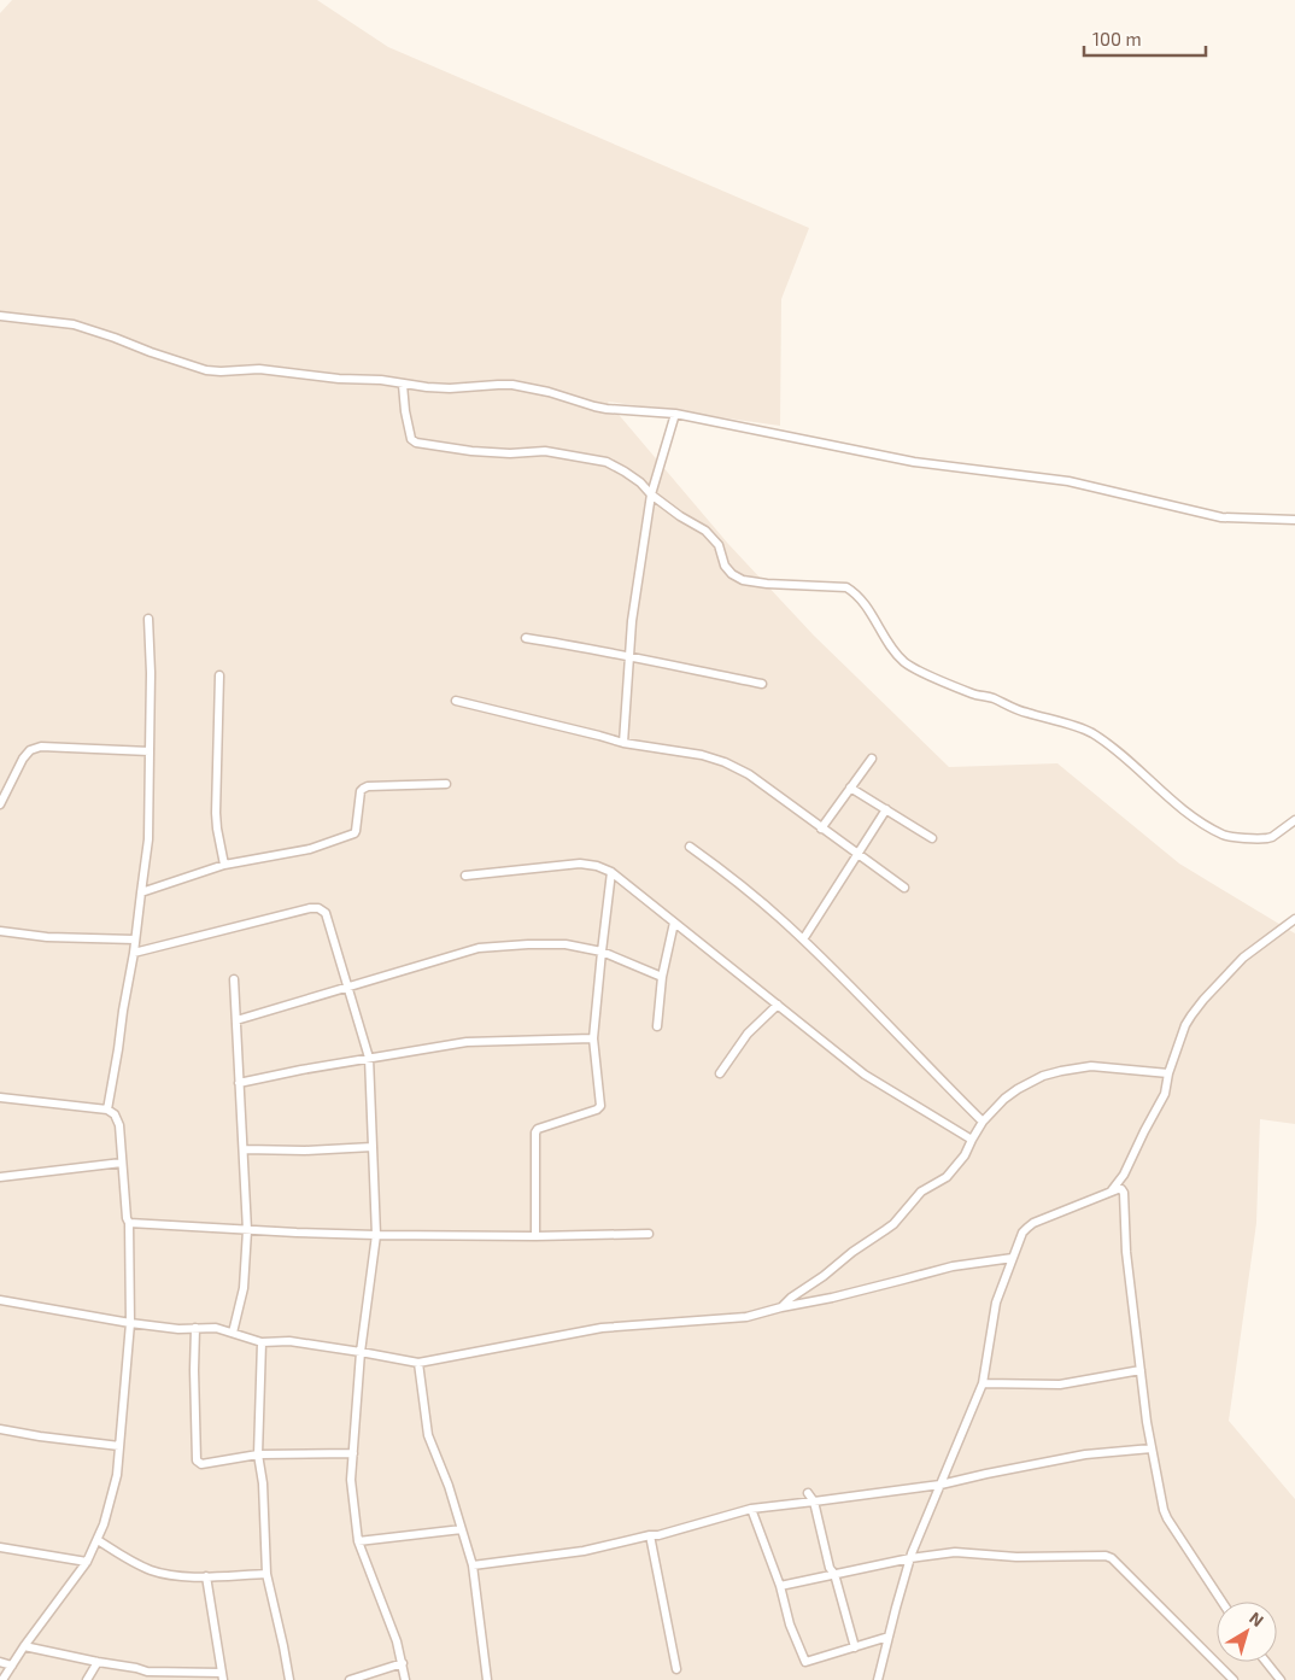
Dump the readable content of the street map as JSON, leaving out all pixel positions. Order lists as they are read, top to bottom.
{
  "scale_bar": "100 m",
  "north": "top right"
}
